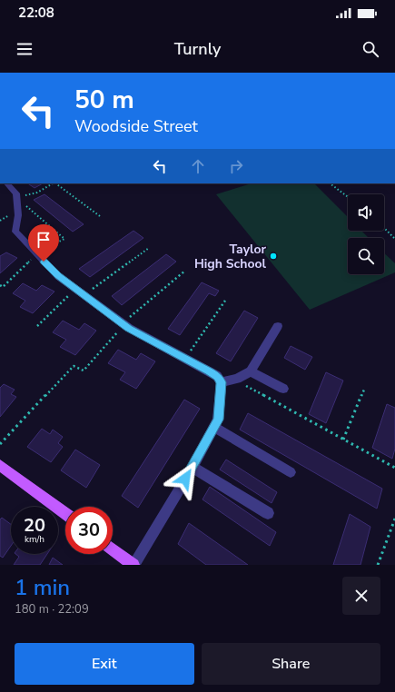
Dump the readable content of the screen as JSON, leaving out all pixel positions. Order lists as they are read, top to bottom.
{
  "places": ["Taylor High School"],
  "page": {
    "status": "22:08",
    "header": "Turnly",
    "turn": ["50 m", "Woodside Street"],
    "speed": "20 km/h",
    "limit": "30",
    "heading": ["1 min", "180 m · 22:09"],
    "buttons": ["Exit", "Share"]
  }
}
